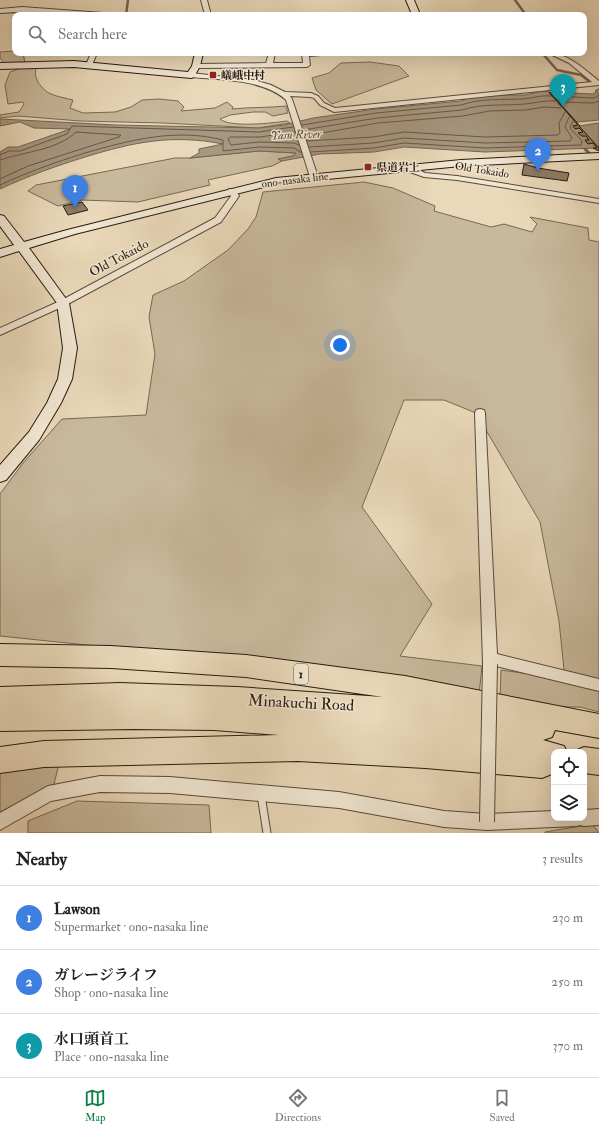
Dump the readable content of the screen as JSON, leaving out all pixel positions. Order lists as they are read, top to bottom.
{
  "streets": {
    "highway": ["1", "Minakuchi Road"],
    "main road": ["ono-nasaka line"],
    "street": ["Old Tokaido"]
  },
  "crossings": [
    ["Old Tokaido", "ono-nasaka line"]
  ],
  "water": ["Yasu River"],
  "places": {
    "transit": ["嶬峨中村", "県道岩上"]
  },
  "page": {
    "search": "Search here",
    "pins": ["3", "2", "1"],
    "heading": ["Nearby", "3 results"],
    "list": [
      {
        "mark": "1",
        "name": "Lawson",
        "note": "Supermarket · ono-nasaka line",
        "value": "230 m"
      },
      {
        "mark": "2",
        "name": "ガレージライフ",
        "note": "Shop · ono-nasaka line",
        "value": "250 m"
      },
      {
        "mark": "3",
        "name": "水口頭首工",
        "note": "Place · ono-nasaka line",
        "value": "370 m"
      }
    ],
    "nav": ["Map", "Directions", "Saved"]
  }
}
